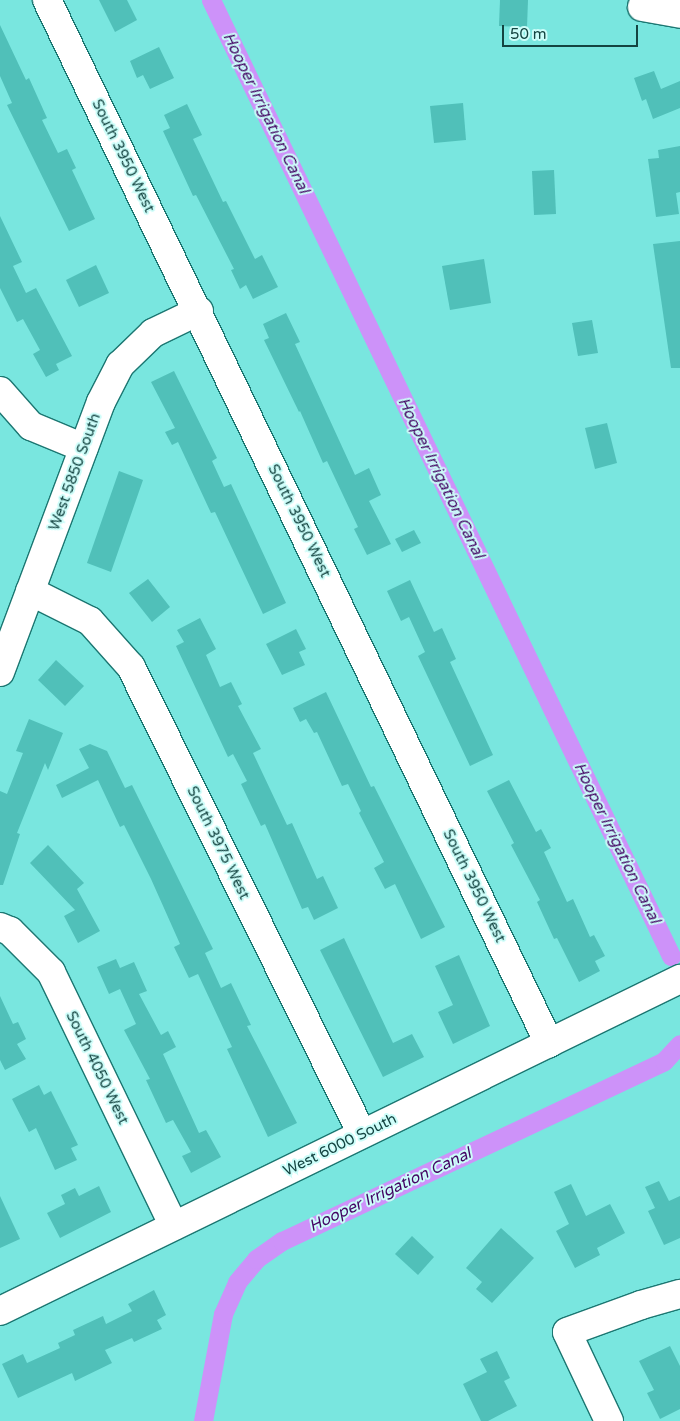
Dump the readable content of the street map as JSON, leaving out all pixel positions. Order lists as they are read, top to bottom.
{
  "streets": {
    "street": [
      "South 3950 West",
      "West 5850 South",
      "South 3975 West",
      "South 4050 West",
      "West 6000 South"
    ]
  },
  "crossings": [
    ["South 3950 West", "West 5850 South"],
    ["South 3950 West", "West 6000 South"],
    ["West 5850 South", "South 3975 West"],
    ["South 3975 West", "West 6000 South"],
    ["South 4050 West", "West 6000 South"]
  ],
  "water": ["Hooper Irrigation Canal"],
  "scale_bar": "50 m"
}
